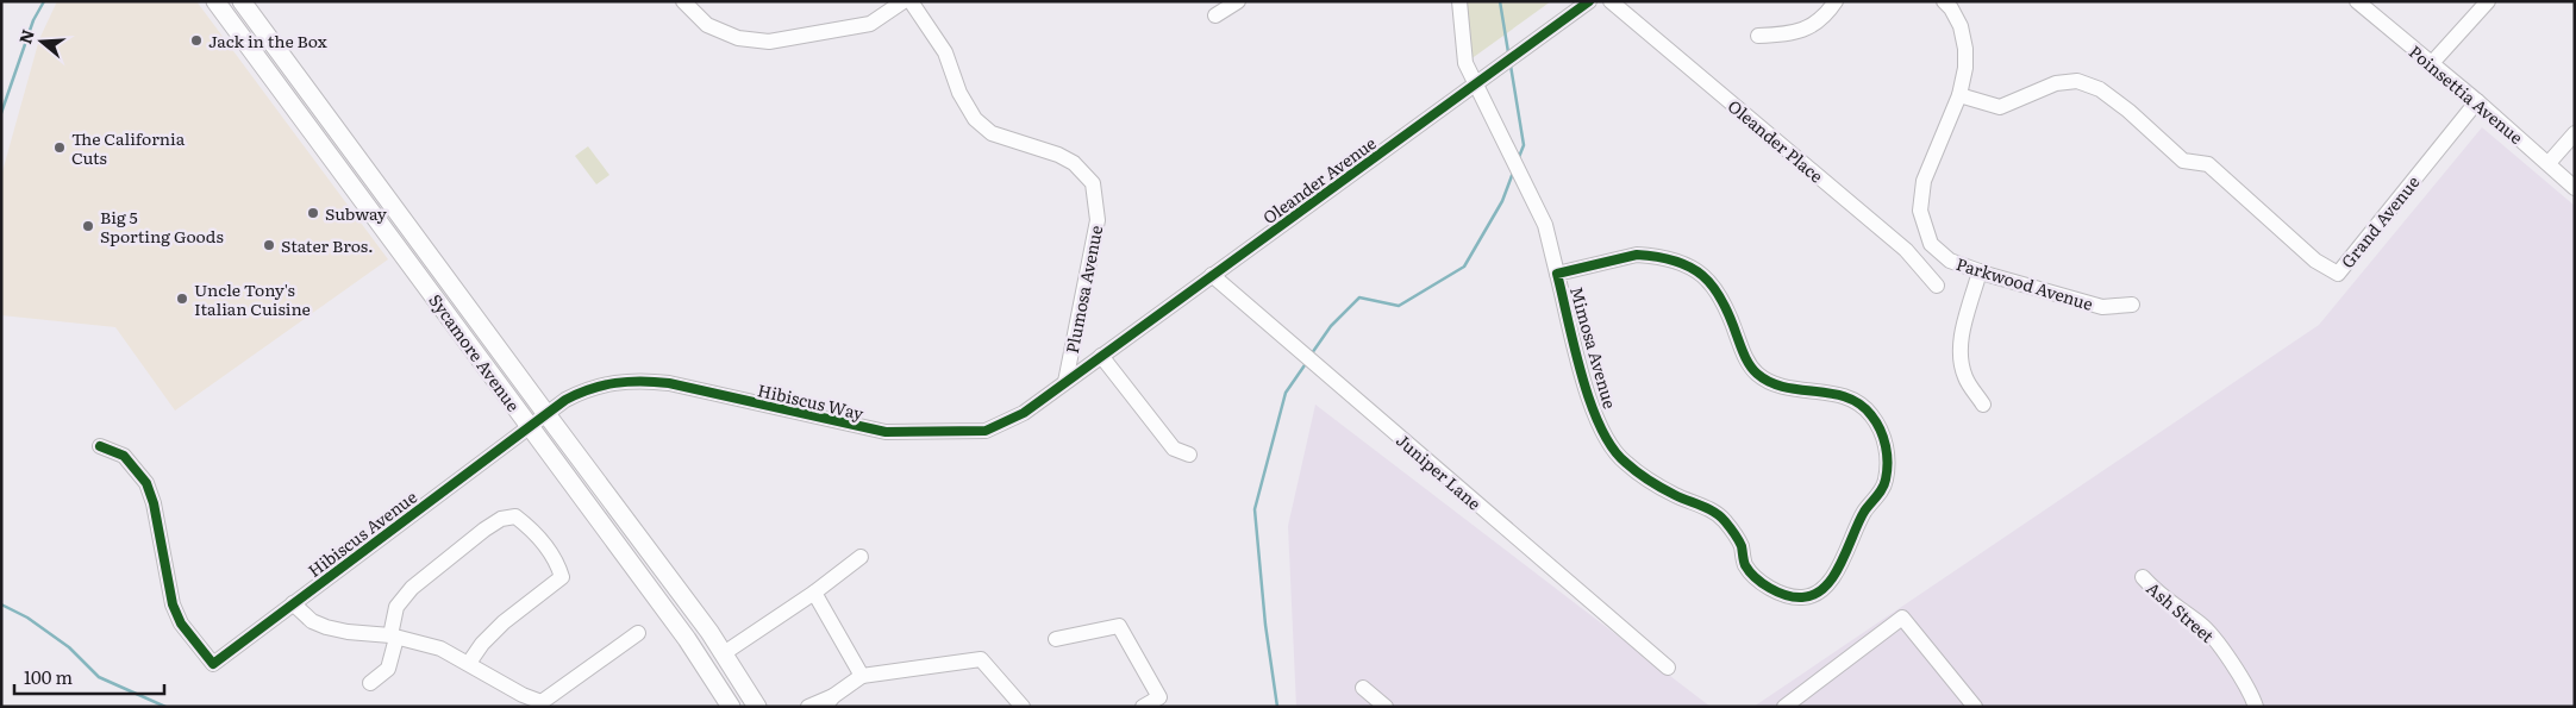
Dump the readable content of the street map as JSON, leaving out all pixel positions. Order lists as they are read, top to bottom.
{
  "streets": {
    "main road": ["Sycamore Avenue"],
    "street": [
      "Poinsettia Avenue",
      "Oleander Place",
      "Oleander Avenue",
      "Grand Avenue",
      "Parkwood Avenue",
      "Plumosa Avenue",
      "Mimosa Avenue",
      "Hibiscus Way",
      "Juniper Lane",
      "Hibiscus Avenue",
      "Ash Street"
    ]
  },
  "crossings": [
    ["Poinsettia Avenue", "Grand Avenue"],
    ["Oleander Avenue", "Plumosa Avenue"],
    ["Oleander Avenue", "Mimosa Avenue"],
    ["Oleander Avenue", "Hibiscus Way"],
    ["Oleander Avenue", "Juniper Lane"],
    ["Grand Avenue", "Parkwood Avenue"],
    ["Plumosa Avenue", "Hibiscus Way"],
    ["Sycamore Avenue", "Hibiscus Way"],
    ["Sycamore Avenue", "Hibiscus Avenue"],
    ["Hibiscus Way", "Hibiscus Avenue"]
  ],
  "places": [
    "Jack in the Box",
    "The California Cuts",
    "Subway",
    "Big 5 Sporting Goods",
    "Stater Bros.",
    "Uncle Tony's Italian Cuisine"
  ],
  "scale_bar": "100 m",
  "north": "left"
}
